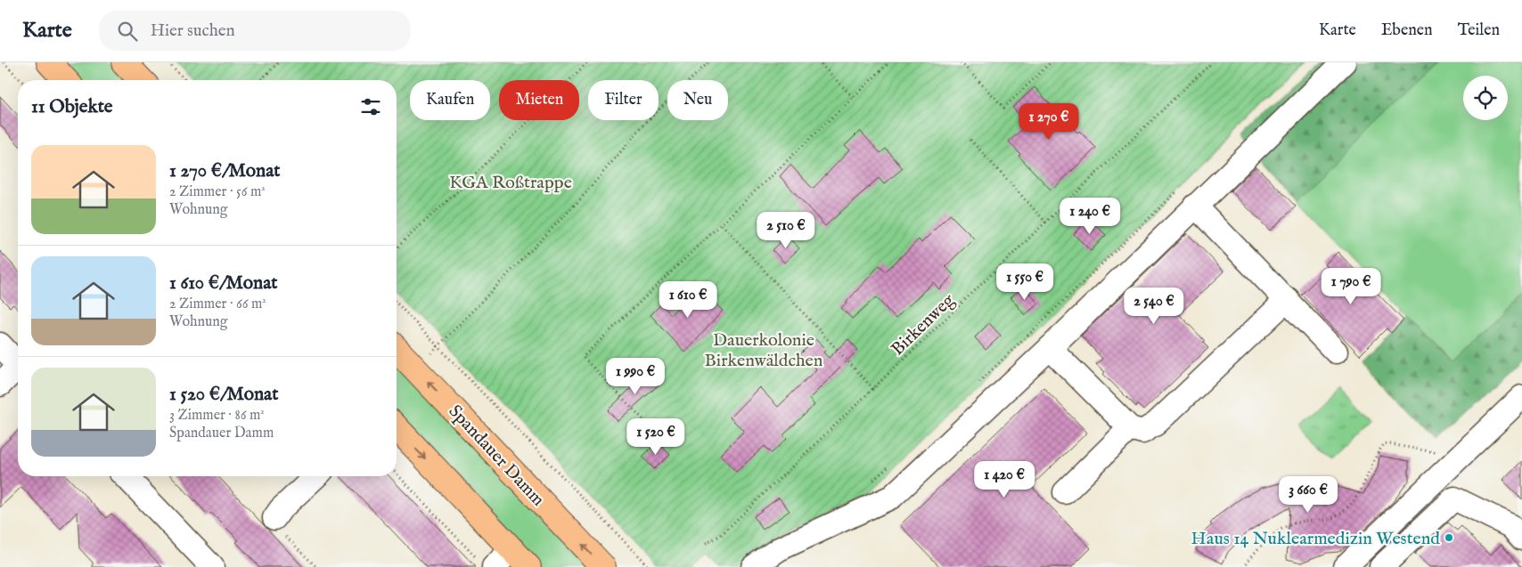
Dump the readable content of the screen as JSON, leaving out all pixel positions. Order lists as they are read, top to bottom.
{
  "streets": {
    "main road": ["Spandauer Damm"],
    "path": ["Birkenweg"]
  },
  "parks": ["KGA Roßtrappe", "Dauerkolonie Birkenwäldchen"],
  "places": ["Haus 14 Nuklearmedizin Westend"],
  "page": {
    "header": "Karte",
    "search": "Hier suchen",
    "nav": ["Karte", "Ebenen", "Teilen"],
    "chip": [
      "Kaufen",
      "Mieten",
      "Filter",
      "Neu"
    ],
    "heading": "11 Objekte",
    "price": [
      "1 270 €",
      "1 240 €",
      "2 510 €",
      "1 550 €",
      "1 790 €",
      "1 610 €",
      "2 540 €",
      "1 990 €",
      "1 520 €",
      "1 420 €",
      "3 660 €"
    ],
    "list": [
      {
        "name": "1 270 €/Monat",
        "note": "2 Zimmer · 56 m² · Wohnung"
      },
      {
        "name": "1 610 €/Monat",
        "note": "2 Zimmer · 66 m² · Wohnung"
      },
      {
        "name": "1 520 €/Monat",
        "note": "3 Zimmer · 86 m² · Spandauer Damm"
      }
    ]
  }
}
